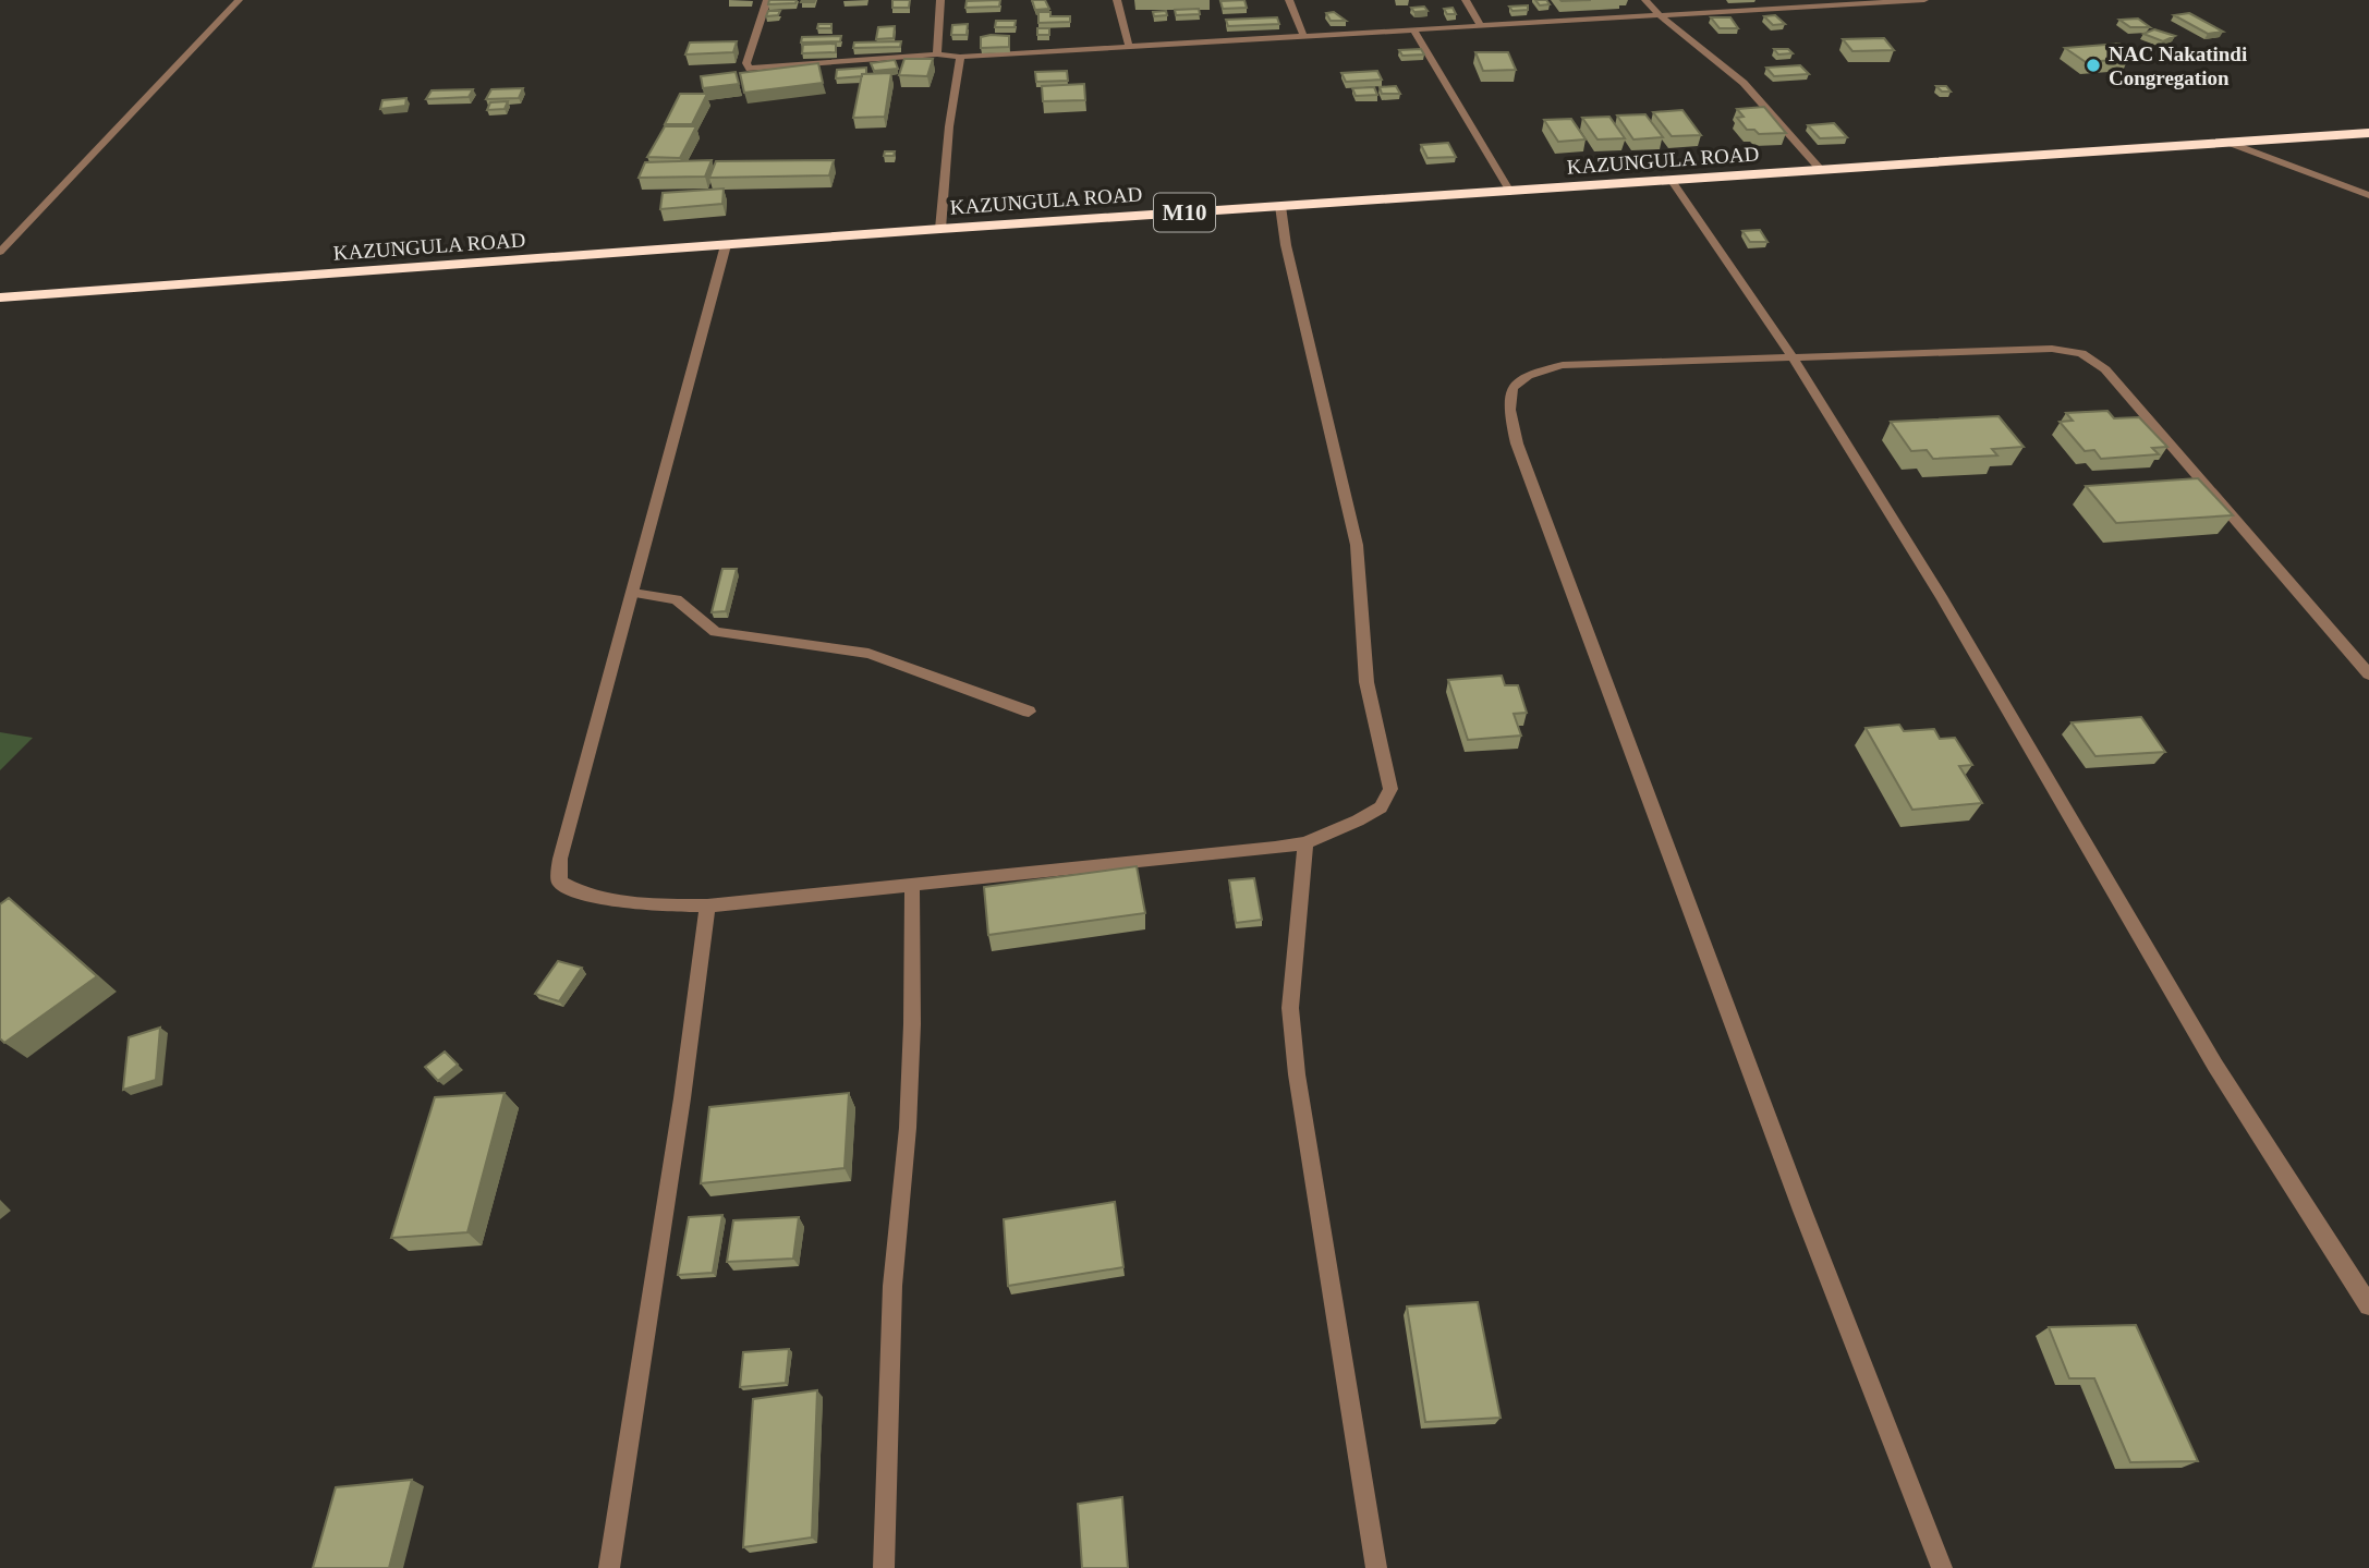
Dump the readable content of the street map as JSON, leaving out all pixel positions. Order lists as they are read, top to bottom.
{
  "streets": {
    "highway": ["KAZUNGULA ROAD", "M10"]
  },
  "places": ["NAC Nakatindi Congregation"]
}
